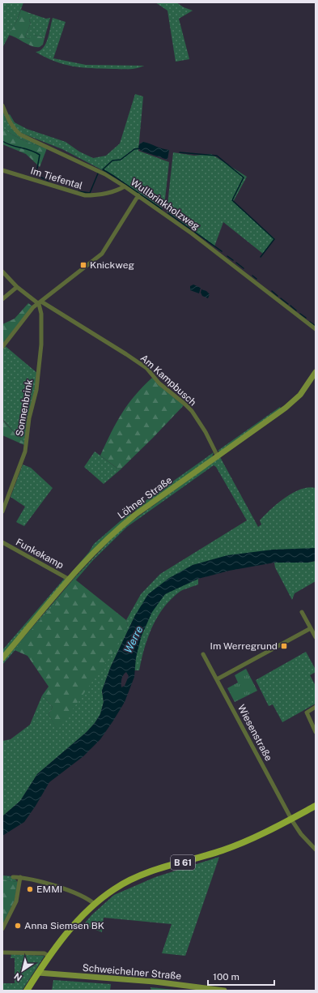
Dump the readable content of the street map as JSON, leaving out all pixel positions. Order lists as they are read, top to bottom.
{
  "streets": {
    "main road": ["Löhner Straße", "B 61", "Schweichelner Straße"],
    "street": [
      "Im Tiefental",
      "Wullbrinkholzweg",
      "Am Kampbusch",
      "Sonnenbrink",
      "Funkekamp",
      "Wiesenstraße"
    ]
  },
  "crossings": [
    ["Im Tiefental", "Wullbrinkholzweg"],
    ["Am Kampbusch", "Sonnenbrink"],
    ["Am Kampbusch", "Löhner Straße"],
    ["Löhner Straße", "Funkekamp"],
    ["Wiesenstraße", "B 61"],
    ["B 61", "Schweichelner Straße"]
  ],
  "water": ["Werre"],
  "places": {
    "transit": ["Knickweg", "Im Werregrund"],
    "other": ["EMMI", "Anna Siemsen BK"]
  },
  "scale_bar": "100 m",
  "north": "bottom left"
}
